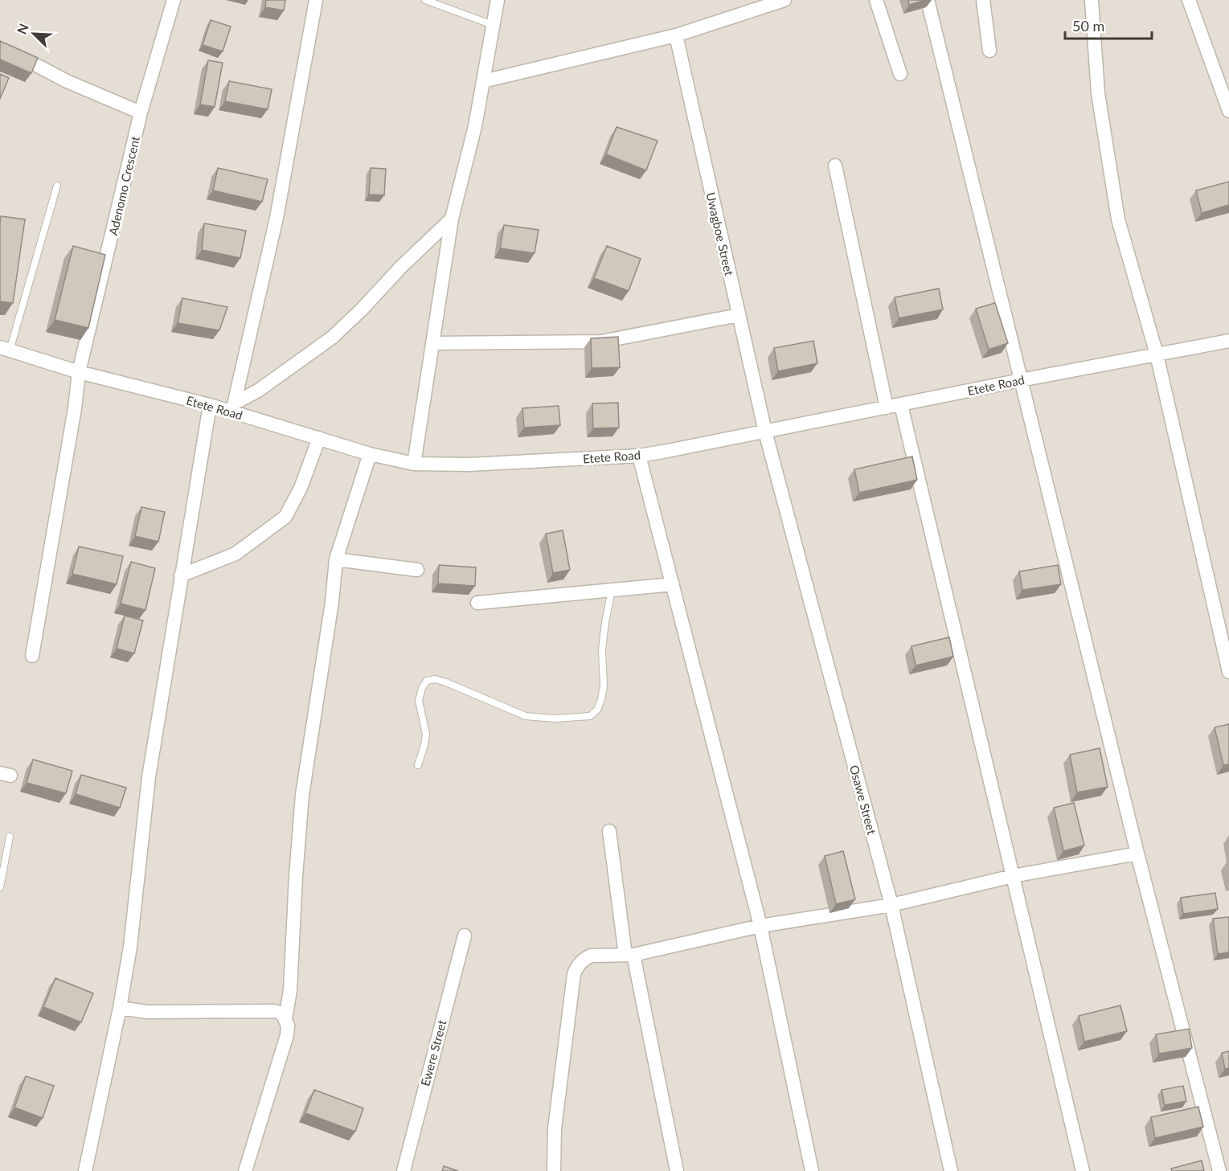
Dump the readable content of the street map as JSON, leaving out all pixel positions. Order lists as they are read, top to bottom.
{
  "streets": {
    "street": [
      "Adenomo Crescent",
      "Uwagboe Street",
      "Etete Road",
      "Osawe Street",
      "Ewere Street"
    ]
  },
  "crossings": [
    ["Adenomo Crescent", "Etete Road"],
    ["Uwagboe Street", "Etete Road"],
    ["Uwagboe Street", "Osawe Street"],
    ["Etete Road", "Osawe Street"]
  ],
  "scale_bar": "50 m",
  "north": "top left"
}
